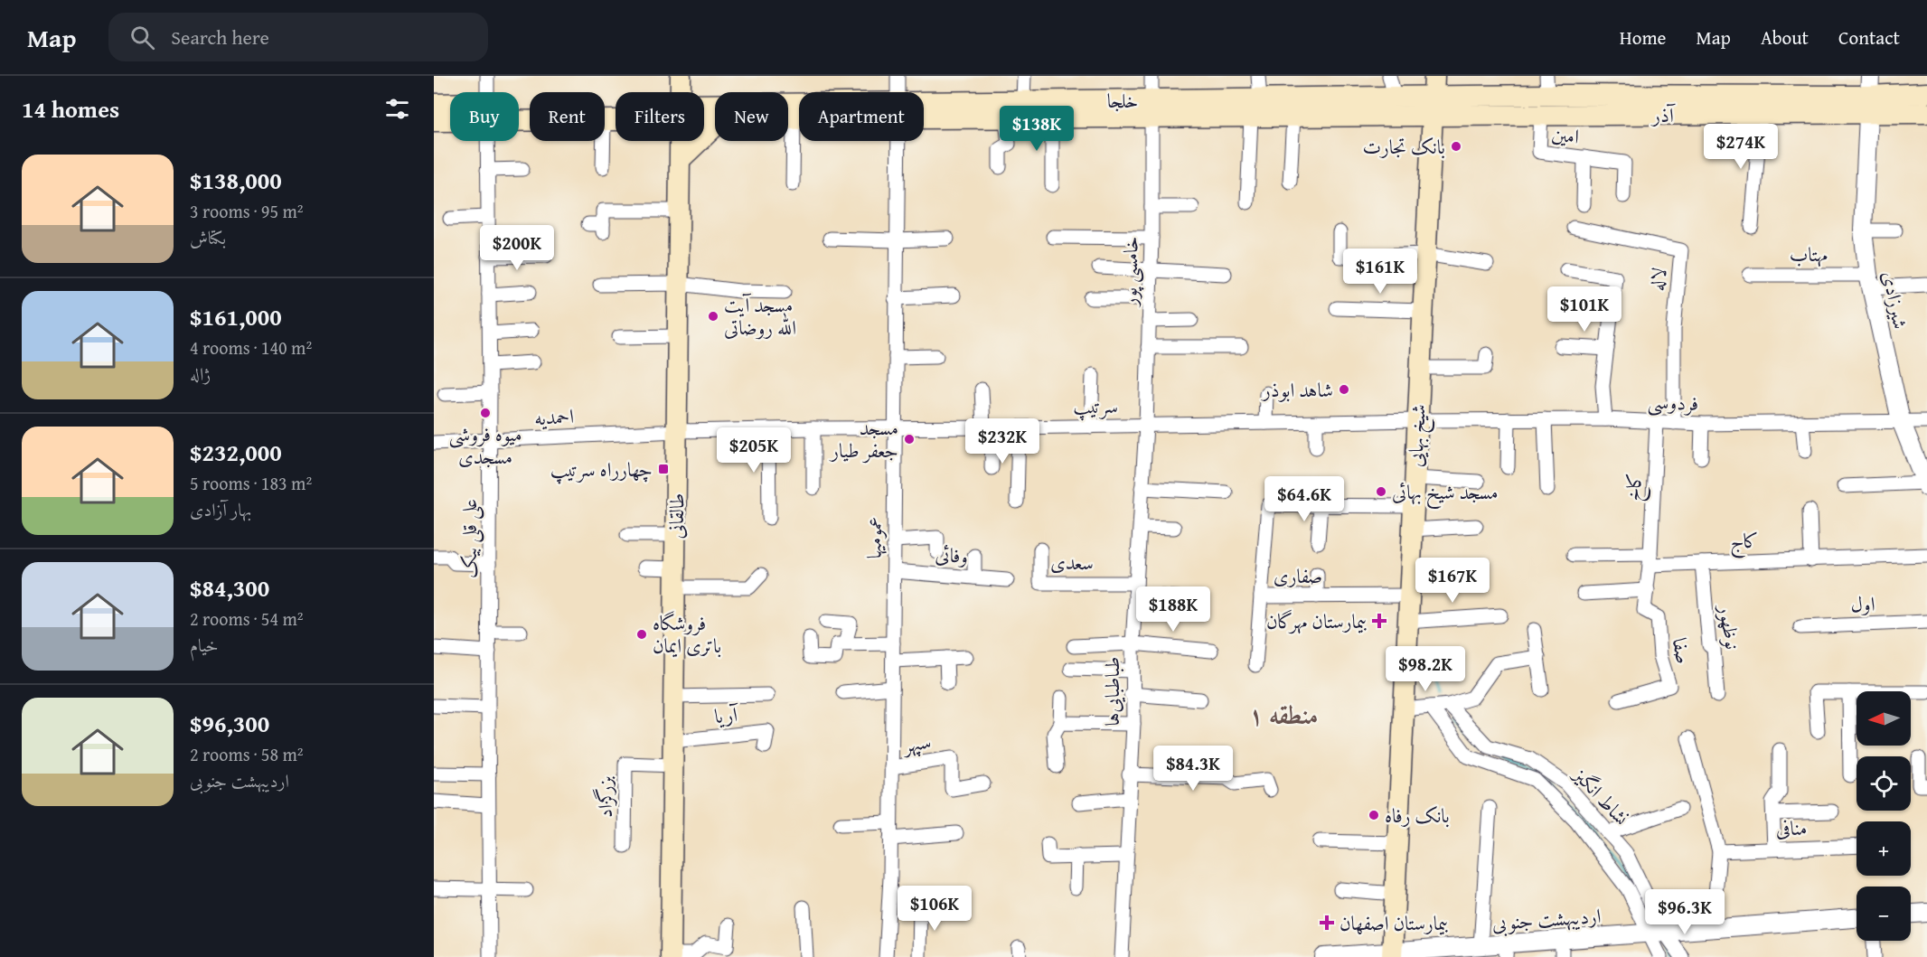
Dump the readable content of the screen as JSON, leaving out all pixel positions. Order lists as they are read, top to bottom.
{
  "streets": {
    "main road": [
      "خلجا",
      "آذر",
      "شیخ بهایی",
      "طالقانی"
    ],
    "street": [
      "امین",
      "مهتاب",
      "خامسی پور",
      "لاله",
      "شیرزادی",
      "فردوسی",
      "سرتیپ",
      "احمدیه",
      "کاخ",
      "عمومیها",
      "علی قلی بیک",
      "کاج",
      "وفائی",
      "سعدی",
      "صفاری",
      "اول",
      "نوظهور",
      "صفا",
      "طباطبایی‌ها",
      "آریا",
      "سپهر",
      "نشاط انگیز",
      "بزرگزاد",
      "منافی",
      "اردیبهشت جنوبی"
    ]
  },
  "crossings": [
    ["خلجا", "آذر"],
    ["خلجا", "خامسی پور"],
    ["خلجا", "شیخ بهایی"],
    ["آذر", "امین"],
    ["آذر", "شیرزادی"],
    ["آذر", "شیخ بهایی"],
    ["مهتاب", "شیرزادی"],
    ["خامسی پور", "سرتیپ"],
    ["خامسی پور", "طباطبایی‌ها"],
    ["لاله", "فردوسی"],
    ["شیرزادی", "فردوسی"],
    ["فردوسی", "سرتیپ"],
    ["فردوسی", "شیخ بهایی"],
    ["فردوسی", "کاخ"],
    ["سرتیپ", "احمدیه"],
    ["سرتیپ", "شیخ بهایی"],
    ["سرتیپ", "طالقانی"],
    ["سرتیپ", "عمومیها"],
    ["سرتیپ", "طباطبایی‌ها"],
    ["احمدیه", "طالقانی"],
    ["احمدیه", "علی قلی بیک"],
    ["شیخ بهایی", "صفاری"],
    ["شیخ بهایی", "اردیبهشت جنوبی"],
    ["کاخ", "کاج"],
    ["کاخ", "صفا"],
    ["طالقانی", "آریا"],
    ["طالقانی", "بزرگزاد"],
    ["عمومیها", "وفائی"],
    ["عمومیها", "سپهر"],
    ["کاج", "نوظهور"],
    ["سعدی", "طباطبایی‌ها"],
    ["نشاط انگیز", "اردیبهشت جنوبی"]
  ],
  "districts": ["منطقه ۱"],
  "places": {
    "other": [
      "بانک تجارت",
      "مسجد آیت الله روضاتی",
      "شاهد ابوذر",
      "میوه فروشی مسجدی",
      "مسجد جعفر طیار",
      "مسجد شیخ بهائی",
      "فروشگاه باتری ایمان",
      "بانک رفاه"
    ],
    "transit": ["چهارراه سرتیپ"],
    "health": ["بیمارستان مهرگان", "بیمارستان اصفهان"]
  },
  "north": "left",
  "page": {
    "header": "Map",
    "search": "Search here",
    "nav": [
      "Home",
      "Map",
      "About",
      "Contact"
    ],
    "heading": "14 homes",
    "chip": [
      "Buy",
      "Rent",
      "Filters",
      "New",
      "Apartment"
    ],
    "price": [
      "$138K",
      "$274K",
      "$200K",
      "$161K",
      "$101K",
      "$232K",
      "$205K",
      "$64.6K",
      "$167K",
      "$188K",
      "$98.2K",
      "$84.3K",
      "$106K",
      "$96.3K"
    ],
    "list": [
      {
        "name": "$138,000",
        "note": "3 rooms · 95 m² · بکتاش"
      },
      {
        "name": "$161,000",
        "note": "4 rooms · 140 m² · ژاله"
      },
      {
        "name": "$232,000",
        "note": "5 rooms · 183 m² · بهار آزادی"
      },
      {
        "name": "$84,300",
        "note": "2 rooms · 54 m² · خیام"
      },
      {
        "name": "$96,300",
        "note": "2 rooms · 58 m² · اردیبهشت جنوبی"
      }
    ],
    "map_buttons": ["+", "−"]
  }
}
